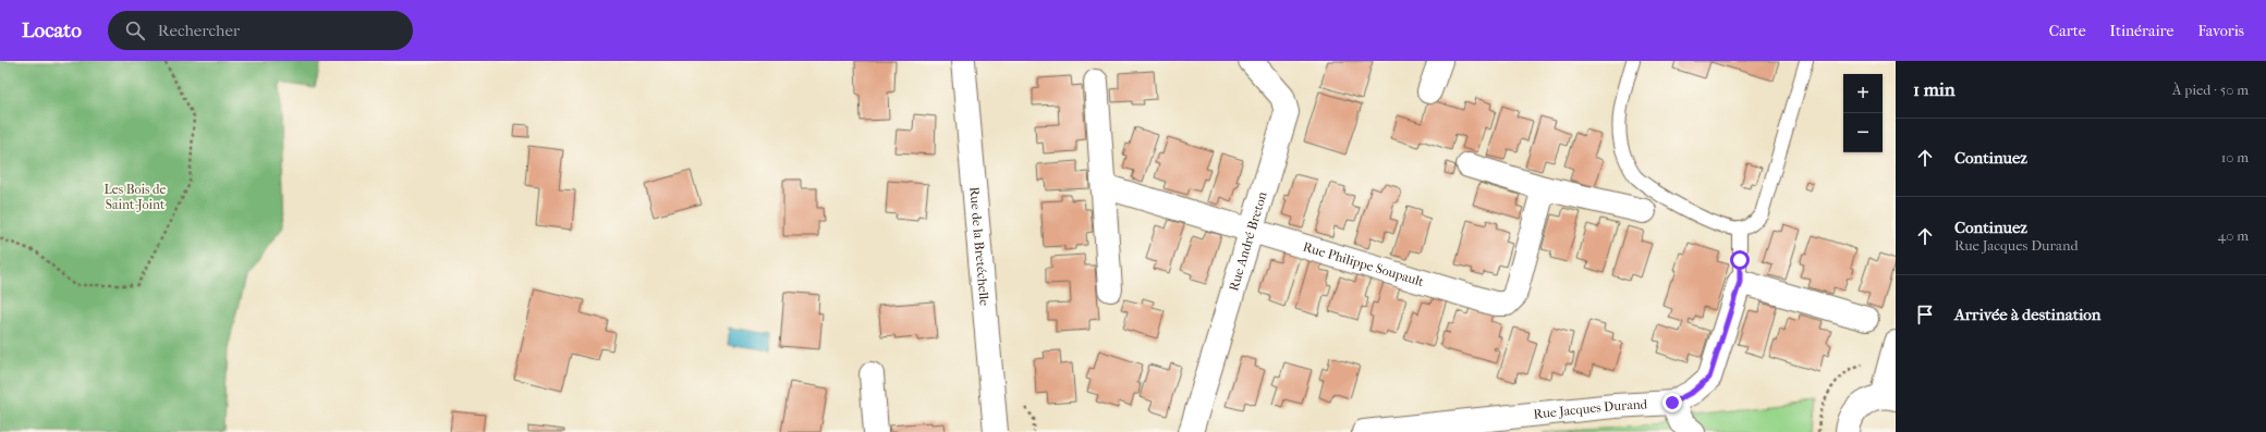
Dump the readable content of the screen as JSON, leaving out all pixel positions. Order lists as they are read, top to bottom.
{
  "streets": {
    "street": [
      "Rue André Breton",
      "Rue de la Bretéchelle",
      "Rue Philippe Soupault",
      "Rue Jacques Durand"
    ]
  },
  "crossings": [
    ["Rue André Breton", "Rue Philippe Soupault"]
  ],
  "parks": ["Les Bois de Saint-Joint"],
  "page": {
    "header": "Locato",
    "search": "Rechercher",
    "nav": ["Carte", "Itinéraire", "Favoris"],
    "heading": ["1 min", "À pied · 50 m"],
    "map_buttons": ["+", "−"],
    "list": [
      ["Continuez", "10 m"],
      ["Continuez", "Rue Jacques Durand", "40 m"],
      "Arrivée à destination"
    ]
  }
}
